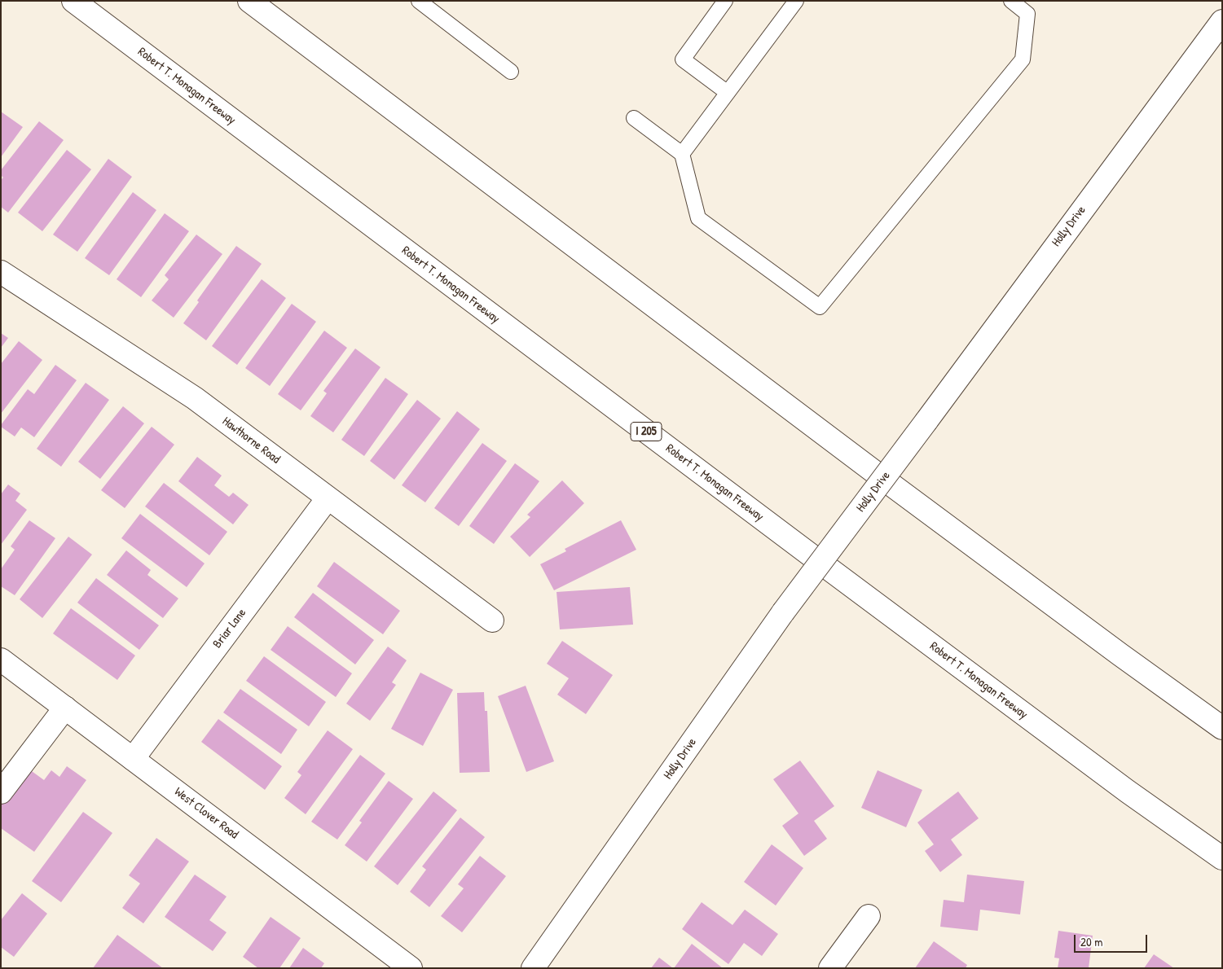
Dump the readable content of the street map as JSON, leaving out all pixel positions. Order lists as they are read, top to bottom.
{
  "streets": {
    "main road": [
      "Robert T. Monagan Freeway",
      "Holly Drive",
      "I 205",
      "Hawthorne Road",
      "Briar Lane",
      "West Clover Road"
    ]
  },
  "crossings": [
    ["Hawthorne Road", "Briar Lane"],
    ["Briar Lane", "West Clover Road"]
  ],
  "scale_bar": "20 m"
}
